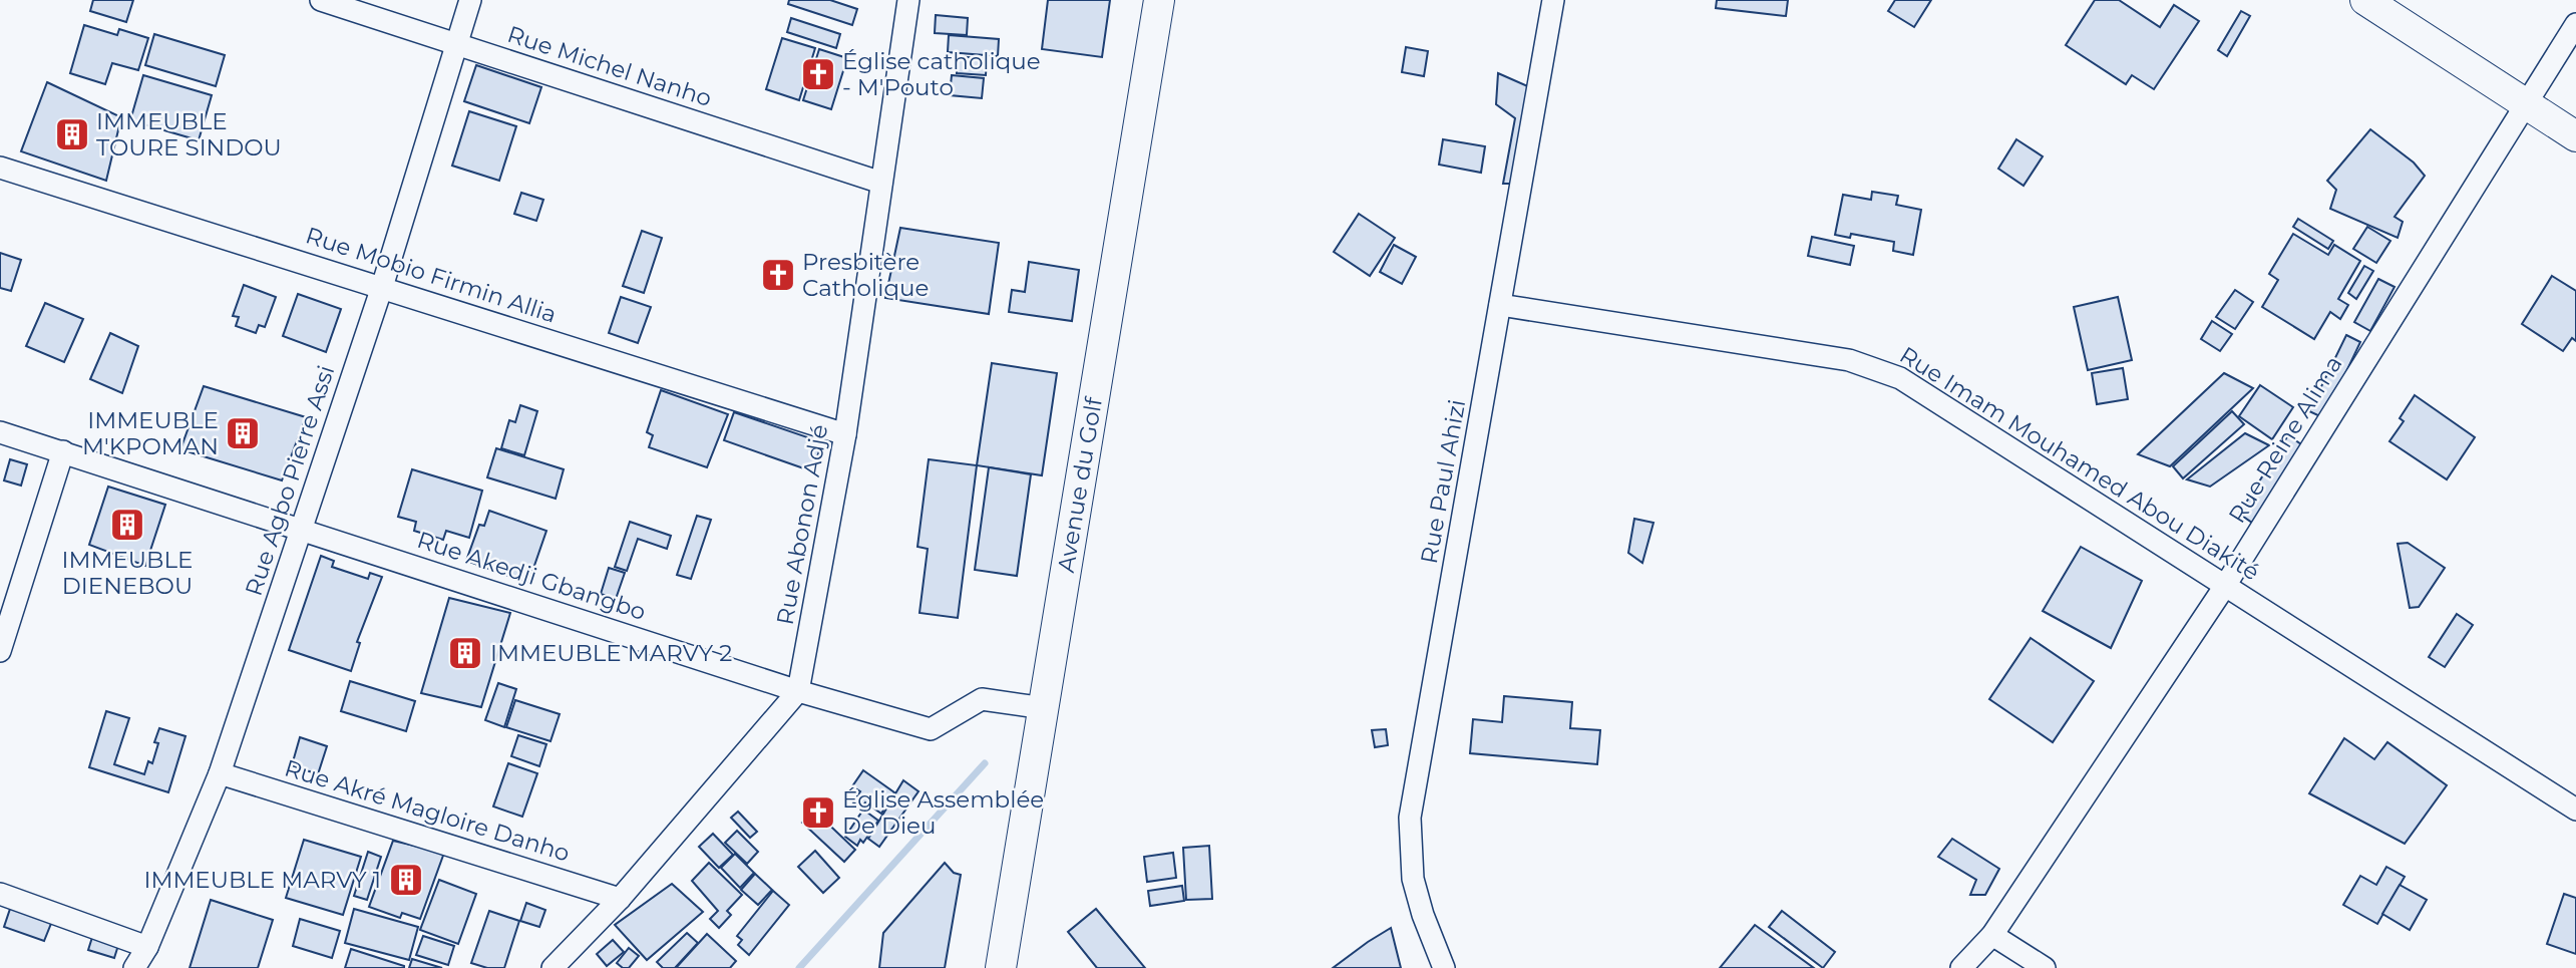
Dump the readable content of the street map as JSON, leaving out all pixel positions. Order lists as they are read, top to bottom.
{
  "streets": {
    "main road": ["Avenue du Golf"],
    "street": [
      "Rue Michel Nanho",
      "Rue Mobio Firmin Allia",
      "Rue Reine Alima",
      "Rue Imam Mouhamed Abou Diakité",
      "Rue Agbo Pierre Assi",
      "Rue Paul Ahizi",
      "Rue Abonon Adjé",
      "Rue Akedji Gbangbo",
      "Rue Akré Magloire Danho"
    ]
  },
  "crossings": [
    ["Rue Michel Nanho", "Rue Agbo Pierre Assi"],
    ["Rue Michel Nanho", "Rue Abonon Adjé"],
    ["Rue Mobio Firmin Allia", "Rue Agbo Pierre Assi"],
    ["Rue Mobio Firmin Allia", "Rue Abonon Adjé"],
    ["Rue Reine Alima", "Rue Imam Mouhamed Abou Diakité"],
    ["Rue Imam Mouhamed Abou Diakité", "Rue Paul Ahizi"],
    ["Rue Agbo Pierre Assi", "Rue Akedji Gbangbo"],
    ["Rue Agbo Pierre Assi", "Rue Akré Magloire Danho"],
    ["Avenue du Golf", "Rue Akedji Gbangbo"],
    ["Rue Abonon Adjé", "Rue Akedji Gbangbo"]
  ],
  "places": {
    "church": ["Église catholique - M'Pouto", "Presbitère Catholique", "Église Assemblée De Dieu"],
    "building": [
      "IMMEUBLE TOURE SINDOU",
      "IMMEUBLE M'KPOMAN",
      "IMMEUBLE DIENEBOU",
      "IMMEUBLE MARVY 2",
      "IMMEUBLE MARVY 1"
    ]
  }
}
